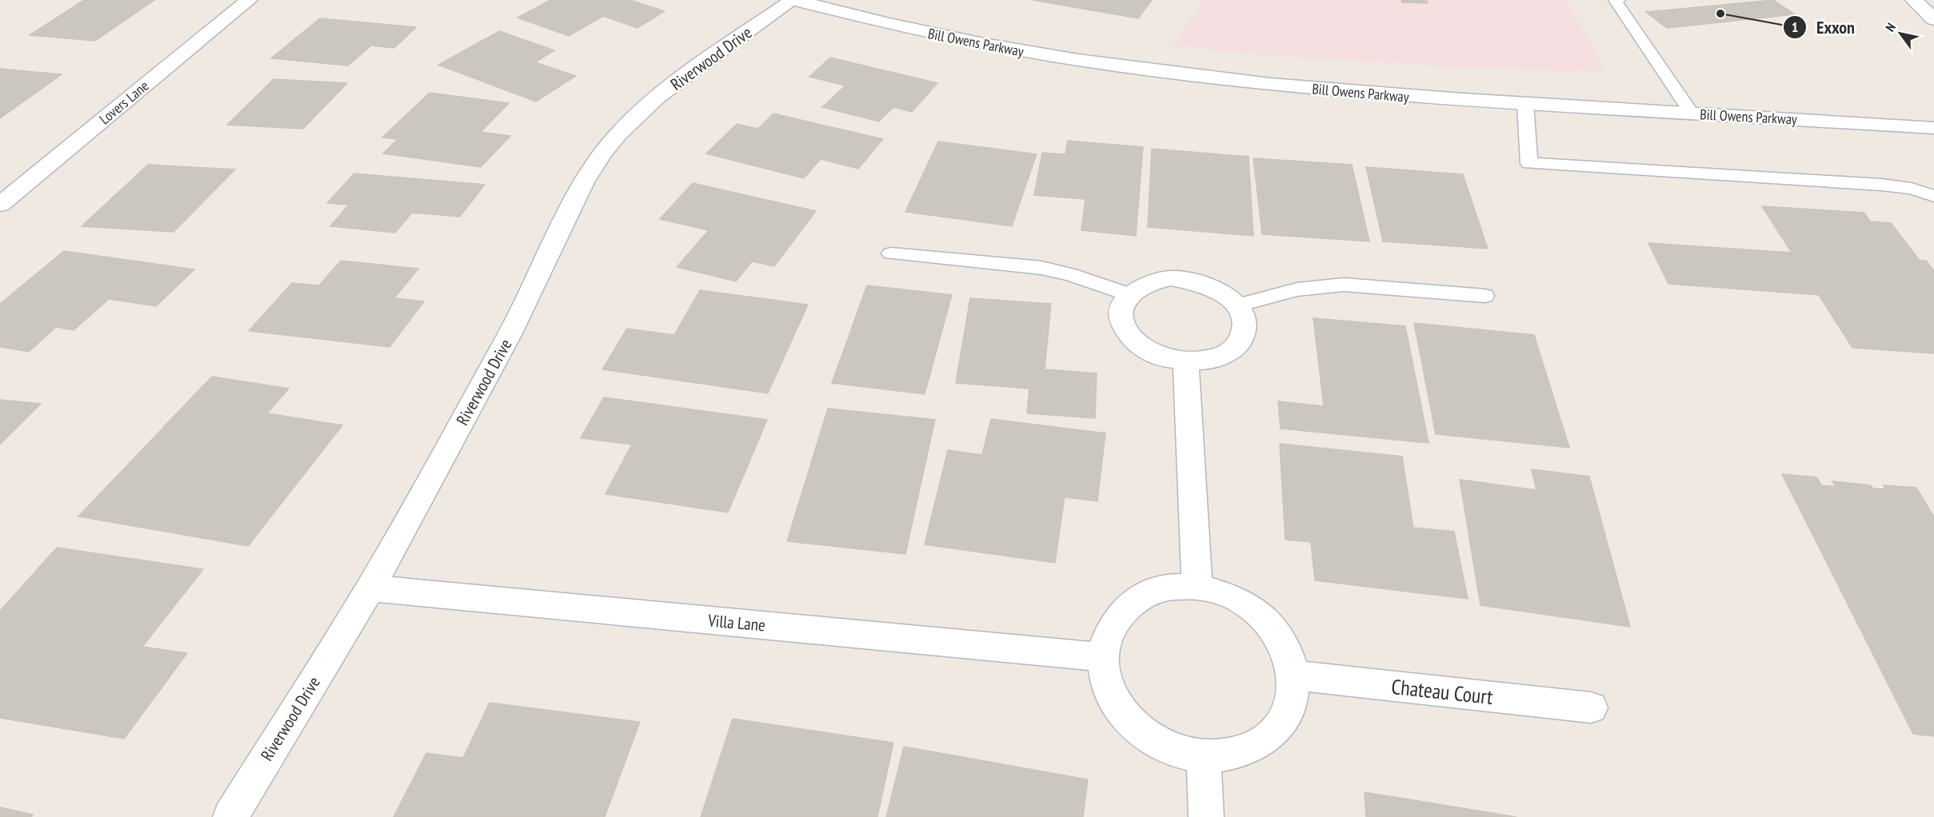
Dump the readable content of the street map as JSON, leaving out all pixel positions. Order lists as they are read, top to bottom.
{
  "streets": {
    "street": [
      "Bill Owens Parkway",
      "Riverwood Drive",
      "Lovers Lane",
      "Villa Lane",
      "Chateau Court"
    ]
  },
  "crossings": [
    ["Bill Owens Parkway", "Riverwood Drive"],
    ["Riverwood Drive", "Villa Lane"]
  ],
  "places": ["Exxon"],
  "north": "top left"
}
